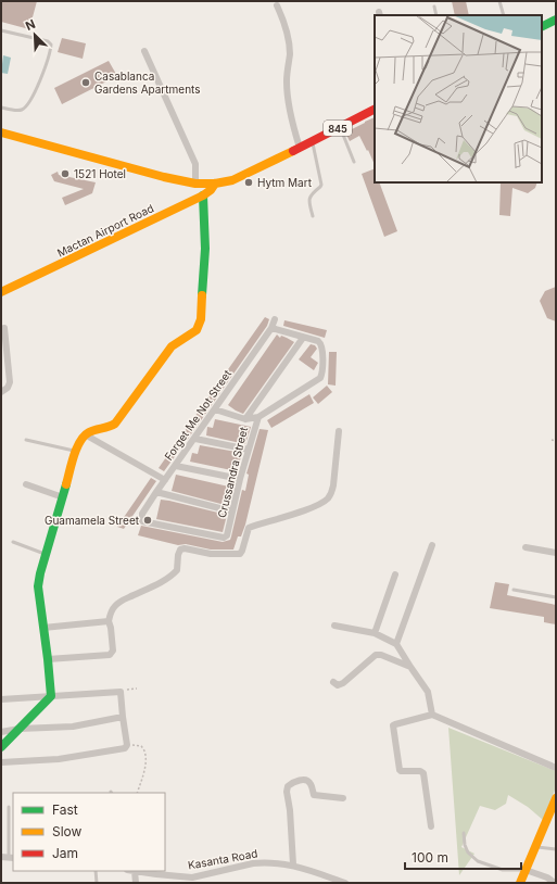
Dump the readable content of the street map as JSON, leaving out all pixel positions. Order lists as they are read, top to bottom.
{
  "streets": {
    "main road": ["845", "Mactan Airport Road"],
    "street": ["Forget Me Not Street", "Crussandra Street", "Kasanta Road"]
  },
  "crossings": [
    ["845", "Mactan Airport Road"],
    ["Forget Me Not Street", "Crussandra Street"]
  ],
  "places": [
    "Casablanca Gardens Apartments",
    "1521 Hotel",
    "Hytm Mart",
    "Guamamela Street"
  ],
  "legend": ["Fast", "Slow", "Jam"],
  "scale_bar": "100 m",
  "north": "top left"
}
